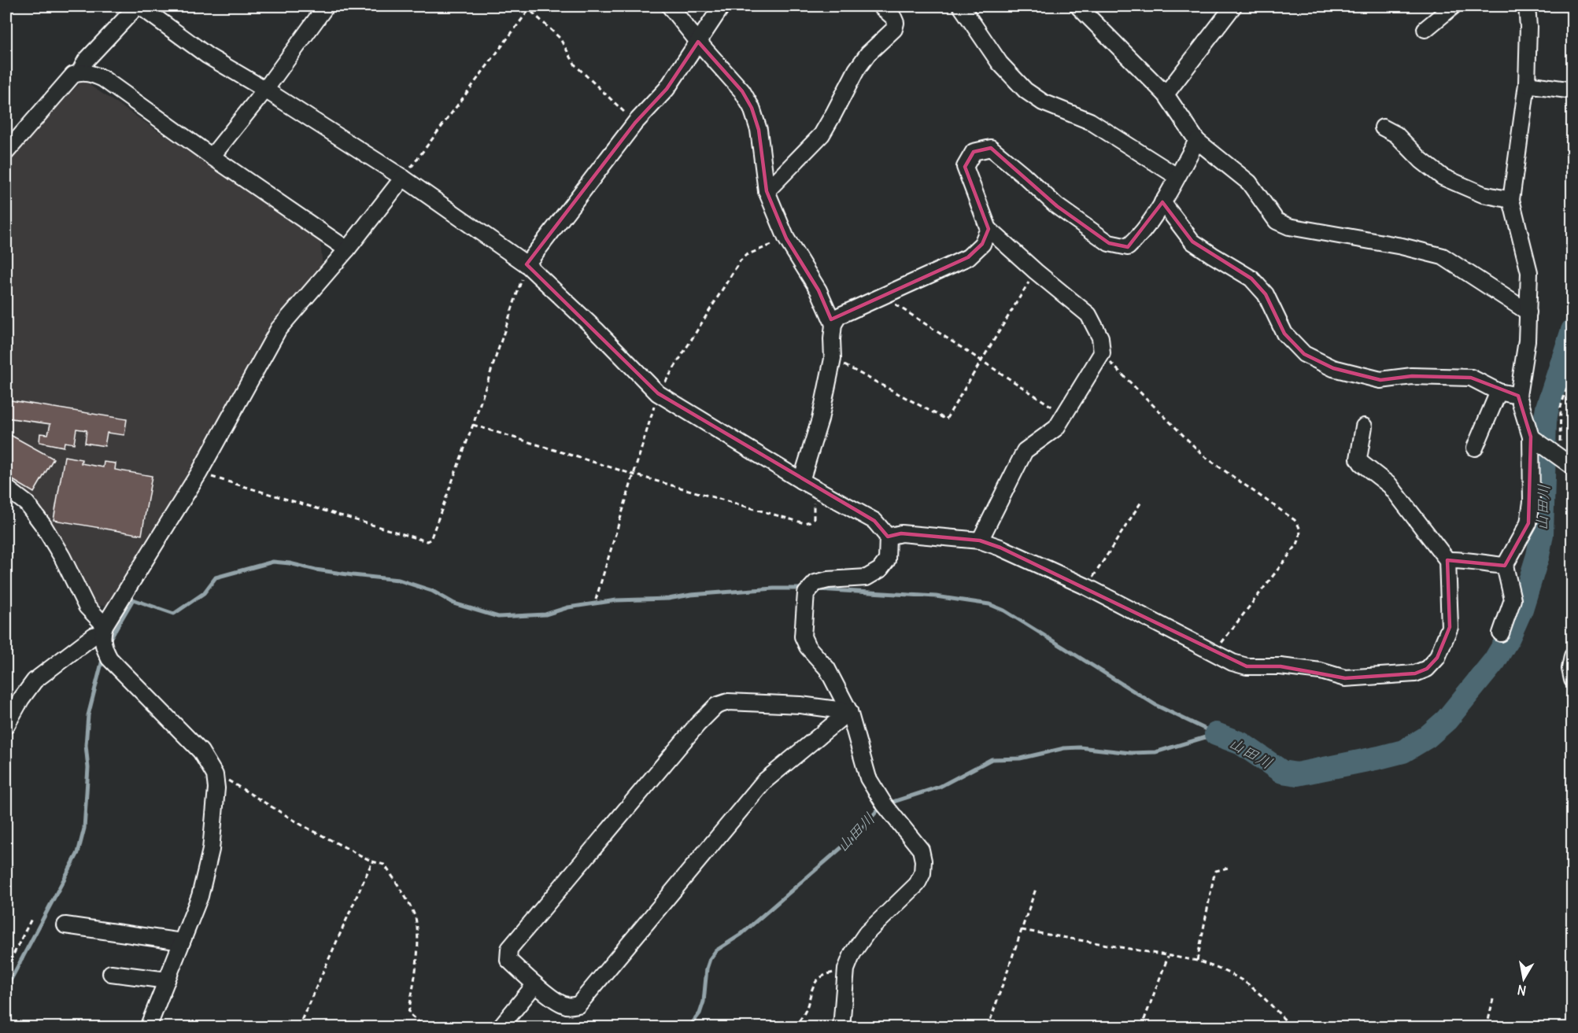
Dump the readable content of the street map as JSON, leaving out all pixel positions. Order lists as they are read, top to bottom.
{
  "water": ["山田川"],
  "north": "bottom"
}
